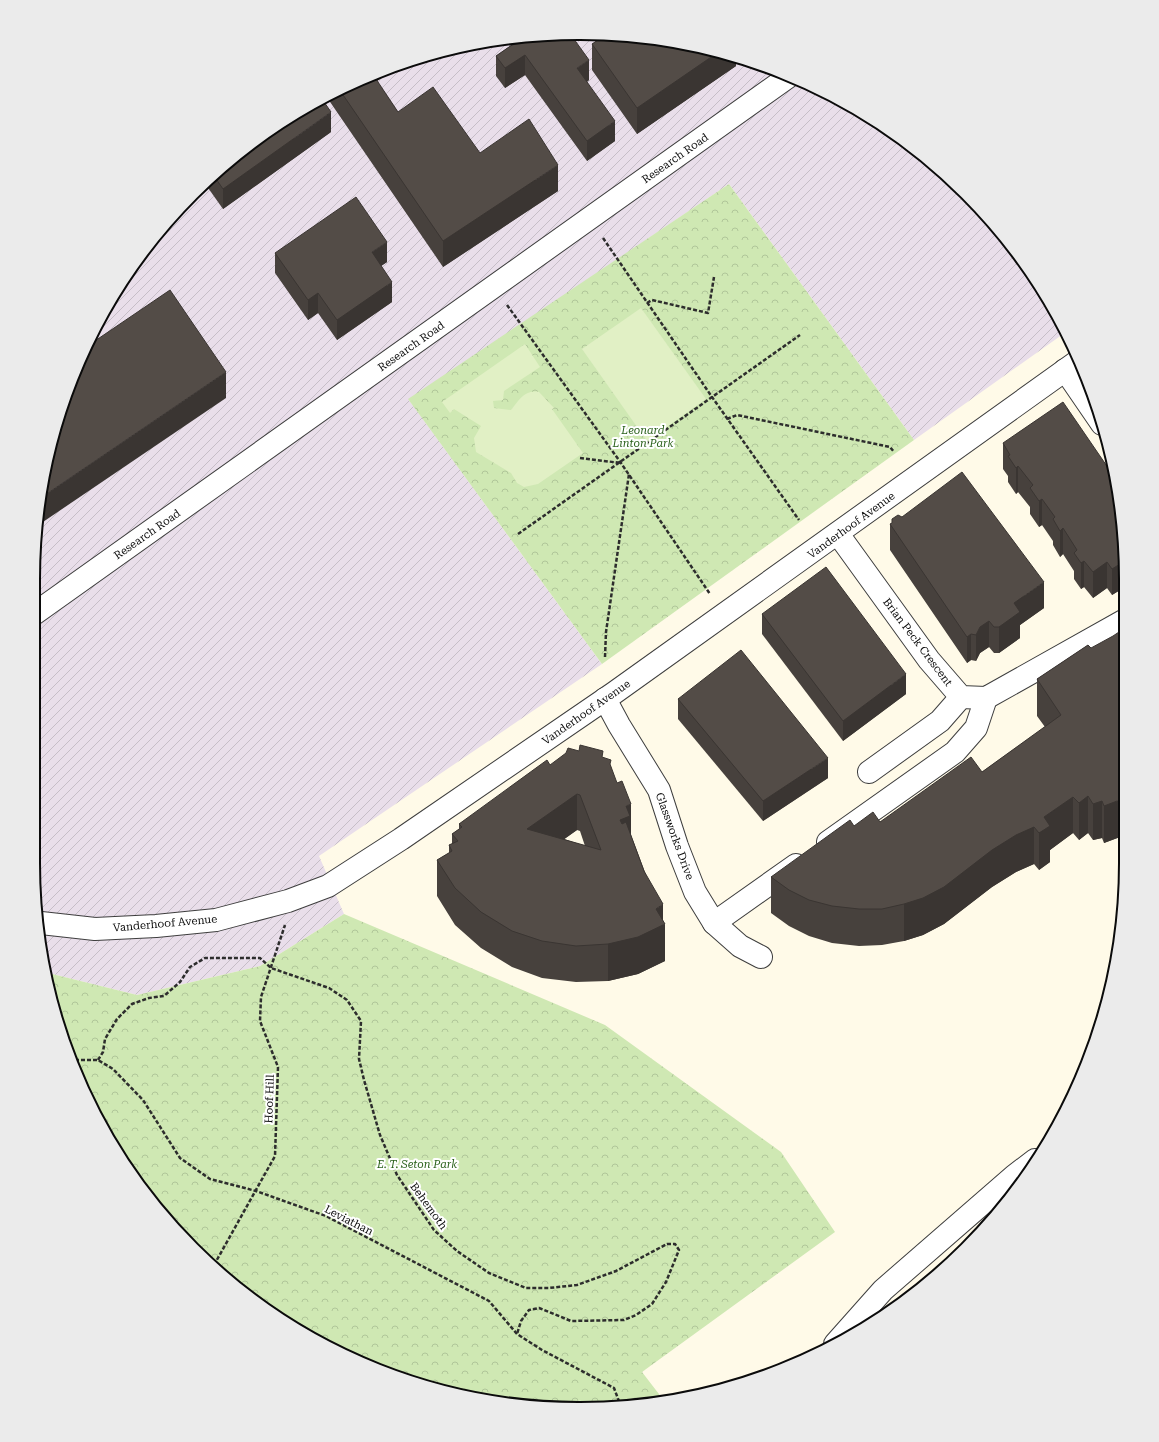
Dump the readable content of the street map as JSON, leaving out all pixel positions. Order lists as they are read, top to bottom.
{
  "streets": {
    "street": [
      "Research Road",
      "Vanderhoof Avenue",
      "Brian Peck Crescent",
      "Glassworks Drive"
    ],
    "path": ["Hoof Hill", "Behemoth", "Leviathan"]
  },
  "crossings": [
    ["Vanderhoof Avenue", "Brian Peck Crescent"],
    ["Vanderhoof Avenue", "Glassworks Drive"],
    ["Vanderhoof Avenue", "Hoof Hill"],
    ["Hoof Hill", "Behemoth"],
    ["Hoof Hill", "Leviathan"],
    ["Behemoth", "Leviathan"]
  ],
  "parks": ["Leonard Linton Park", "E. T. Seton Park"]
}
